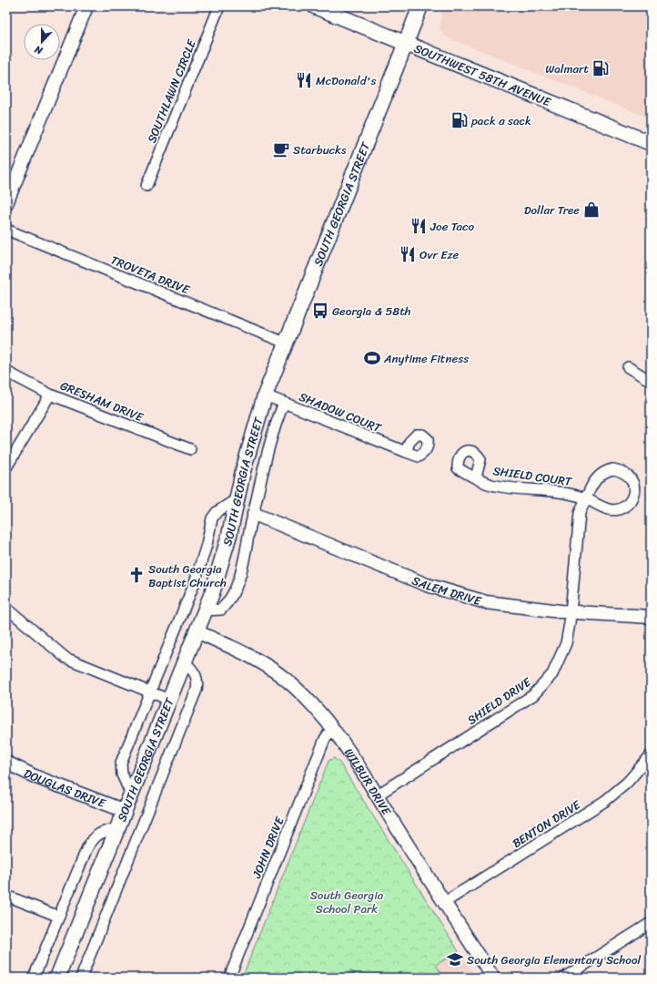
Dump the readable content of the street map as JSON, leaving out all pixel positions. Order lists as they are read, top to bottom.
{
  "streets": {
    "main road": ["SOUTHWEST 58TH AVENUE", "SOUTH GEORGIA STREET"],
    "street": [
      "SOUTHLAWN CIRCLE",
      "TROVETA DRIVE",
      "GRESHAM DRIVE",
      "SHADOW COURT",
      "SHIELD COURT",
      "SALEM DRIVE",
      "SHIELD DRIVE",
      "WILBUR DRIVE",
      "DOUGLAS DRIVE",
      "BENTON DRIVE",
      "JOHN DRIVE"
    ]
  },
  "crossings": [
    ["SOUTHWEST 58TH AVENUE", "SOUTH GEORGIA STREET"],
    ["SOUTH GEORGIA STREET", "TROVETA DRIVE"],
    ["SOUTH GEORGIA STREET", "SHADOW COURT"],
    ["SOUTH GEORGIA STREET", "WILBUR DRIVE"],
    ["SOUTH GEORGIA STREET", "DOUGLAS DRIVE"],
    ["SHIELD COURT", "SHIELD DRIVE"],
    ["SALEM DRIVE", "SHIELD DRIVE"],
    ["SHIELD DRIVE", "WILBUR DRIVE"],
    ["WILBUR DRIVE", "BENTON DRIVE"],
    ["WILBUR DRIVE", "JOHN DRIVE"]
  ],
  "parks": ["South Georgia School Park"],
  "places": {
    "fuel station": ["Walmart", "pack a sack"],
    "restaurant": ["McDonald's", "Joe Taco", "Ovr Eze"],
    "cafe": ["Starbucks"],
    "shop": ["Dollar Tree"],
    "bus stop": ["Georgia & 58th"],
    "sports": ["Anytime Fitness"],
    "church": ["South Georgia Baptist Church"],
    "school or university": ["South Georgia Elementary School"]
  },
  "north": "bottom"
}
